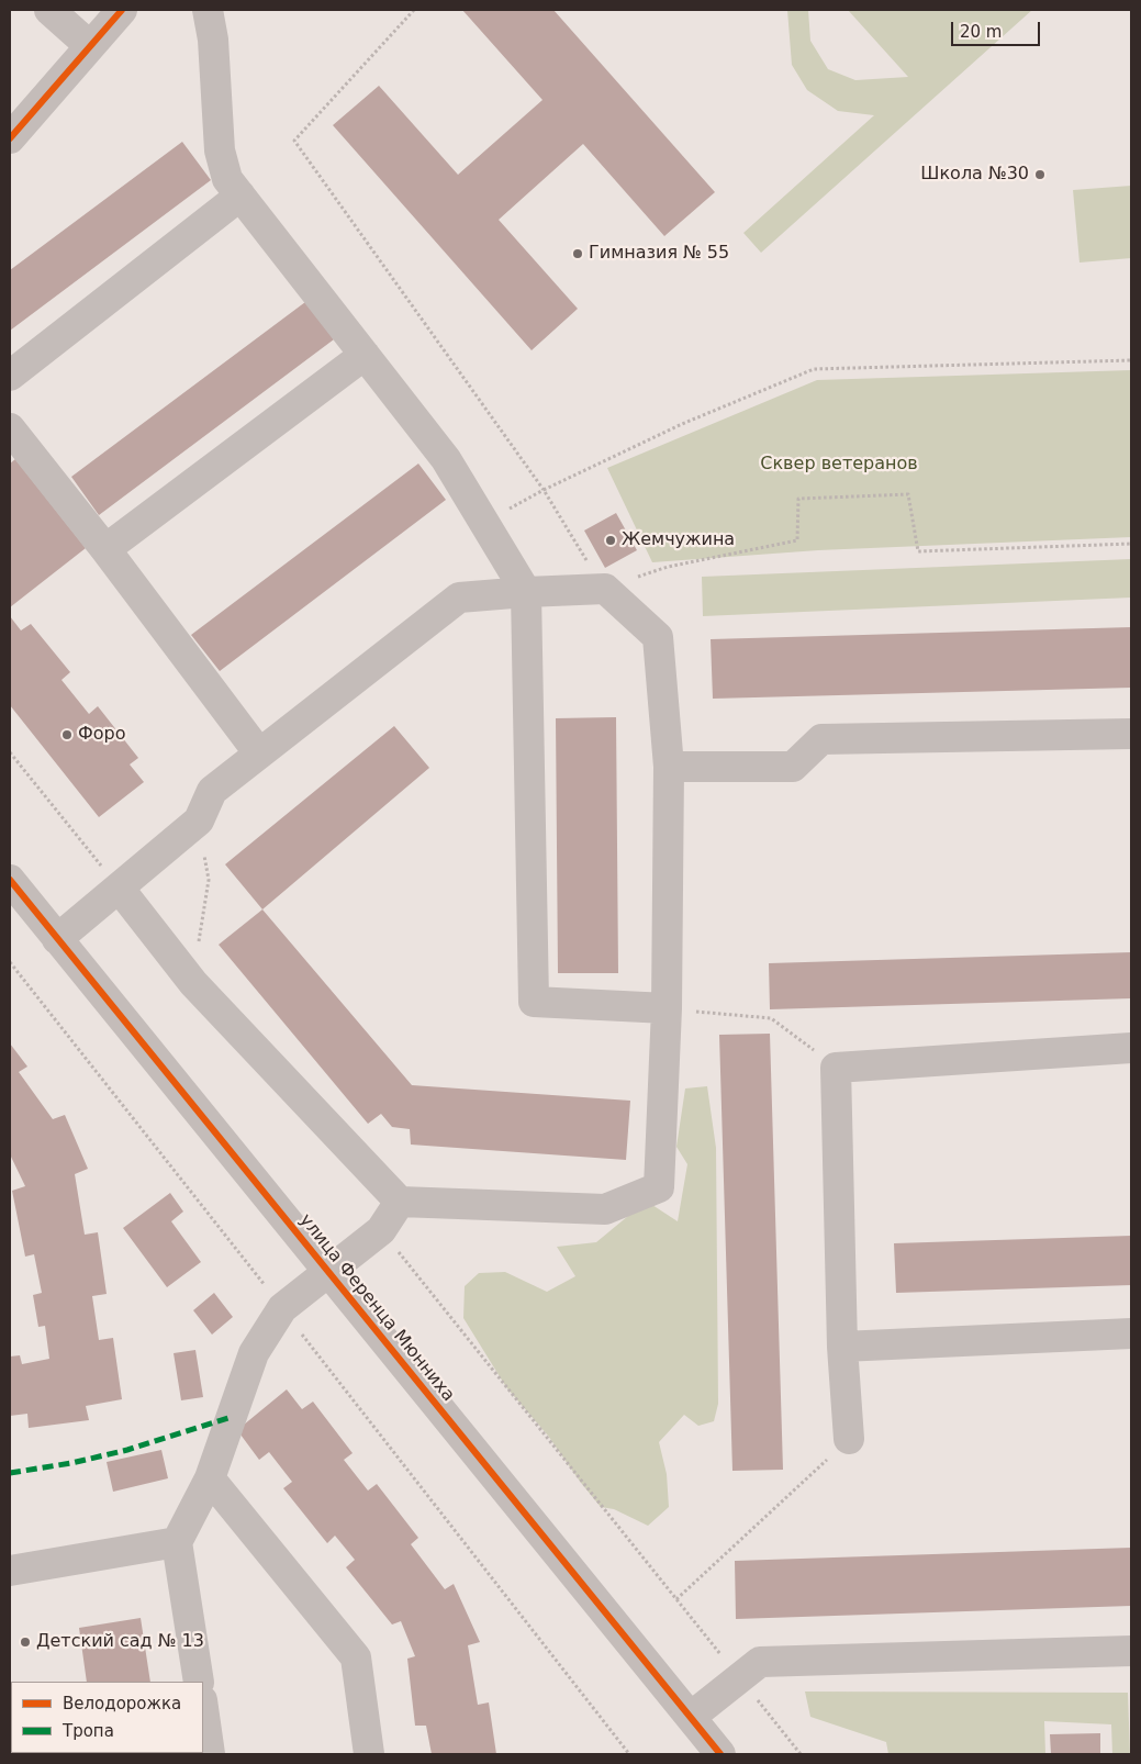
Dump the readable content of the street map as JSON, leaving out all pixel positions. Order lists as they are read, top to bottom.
{
  "streets": {
    "street": ["улица Ференца Мюнниха"]
  },
  "parks": ["Сквер ветеранов"],
  "places": [
    "Школа №30",
    "Гимназия № 55",
    "Жемчужина",
    "Форо",
    "Детский сад № 13"
  ],
  "legend": ["Велодорожка", "Тропа"],
  "scale_bar": "20 m"
}
